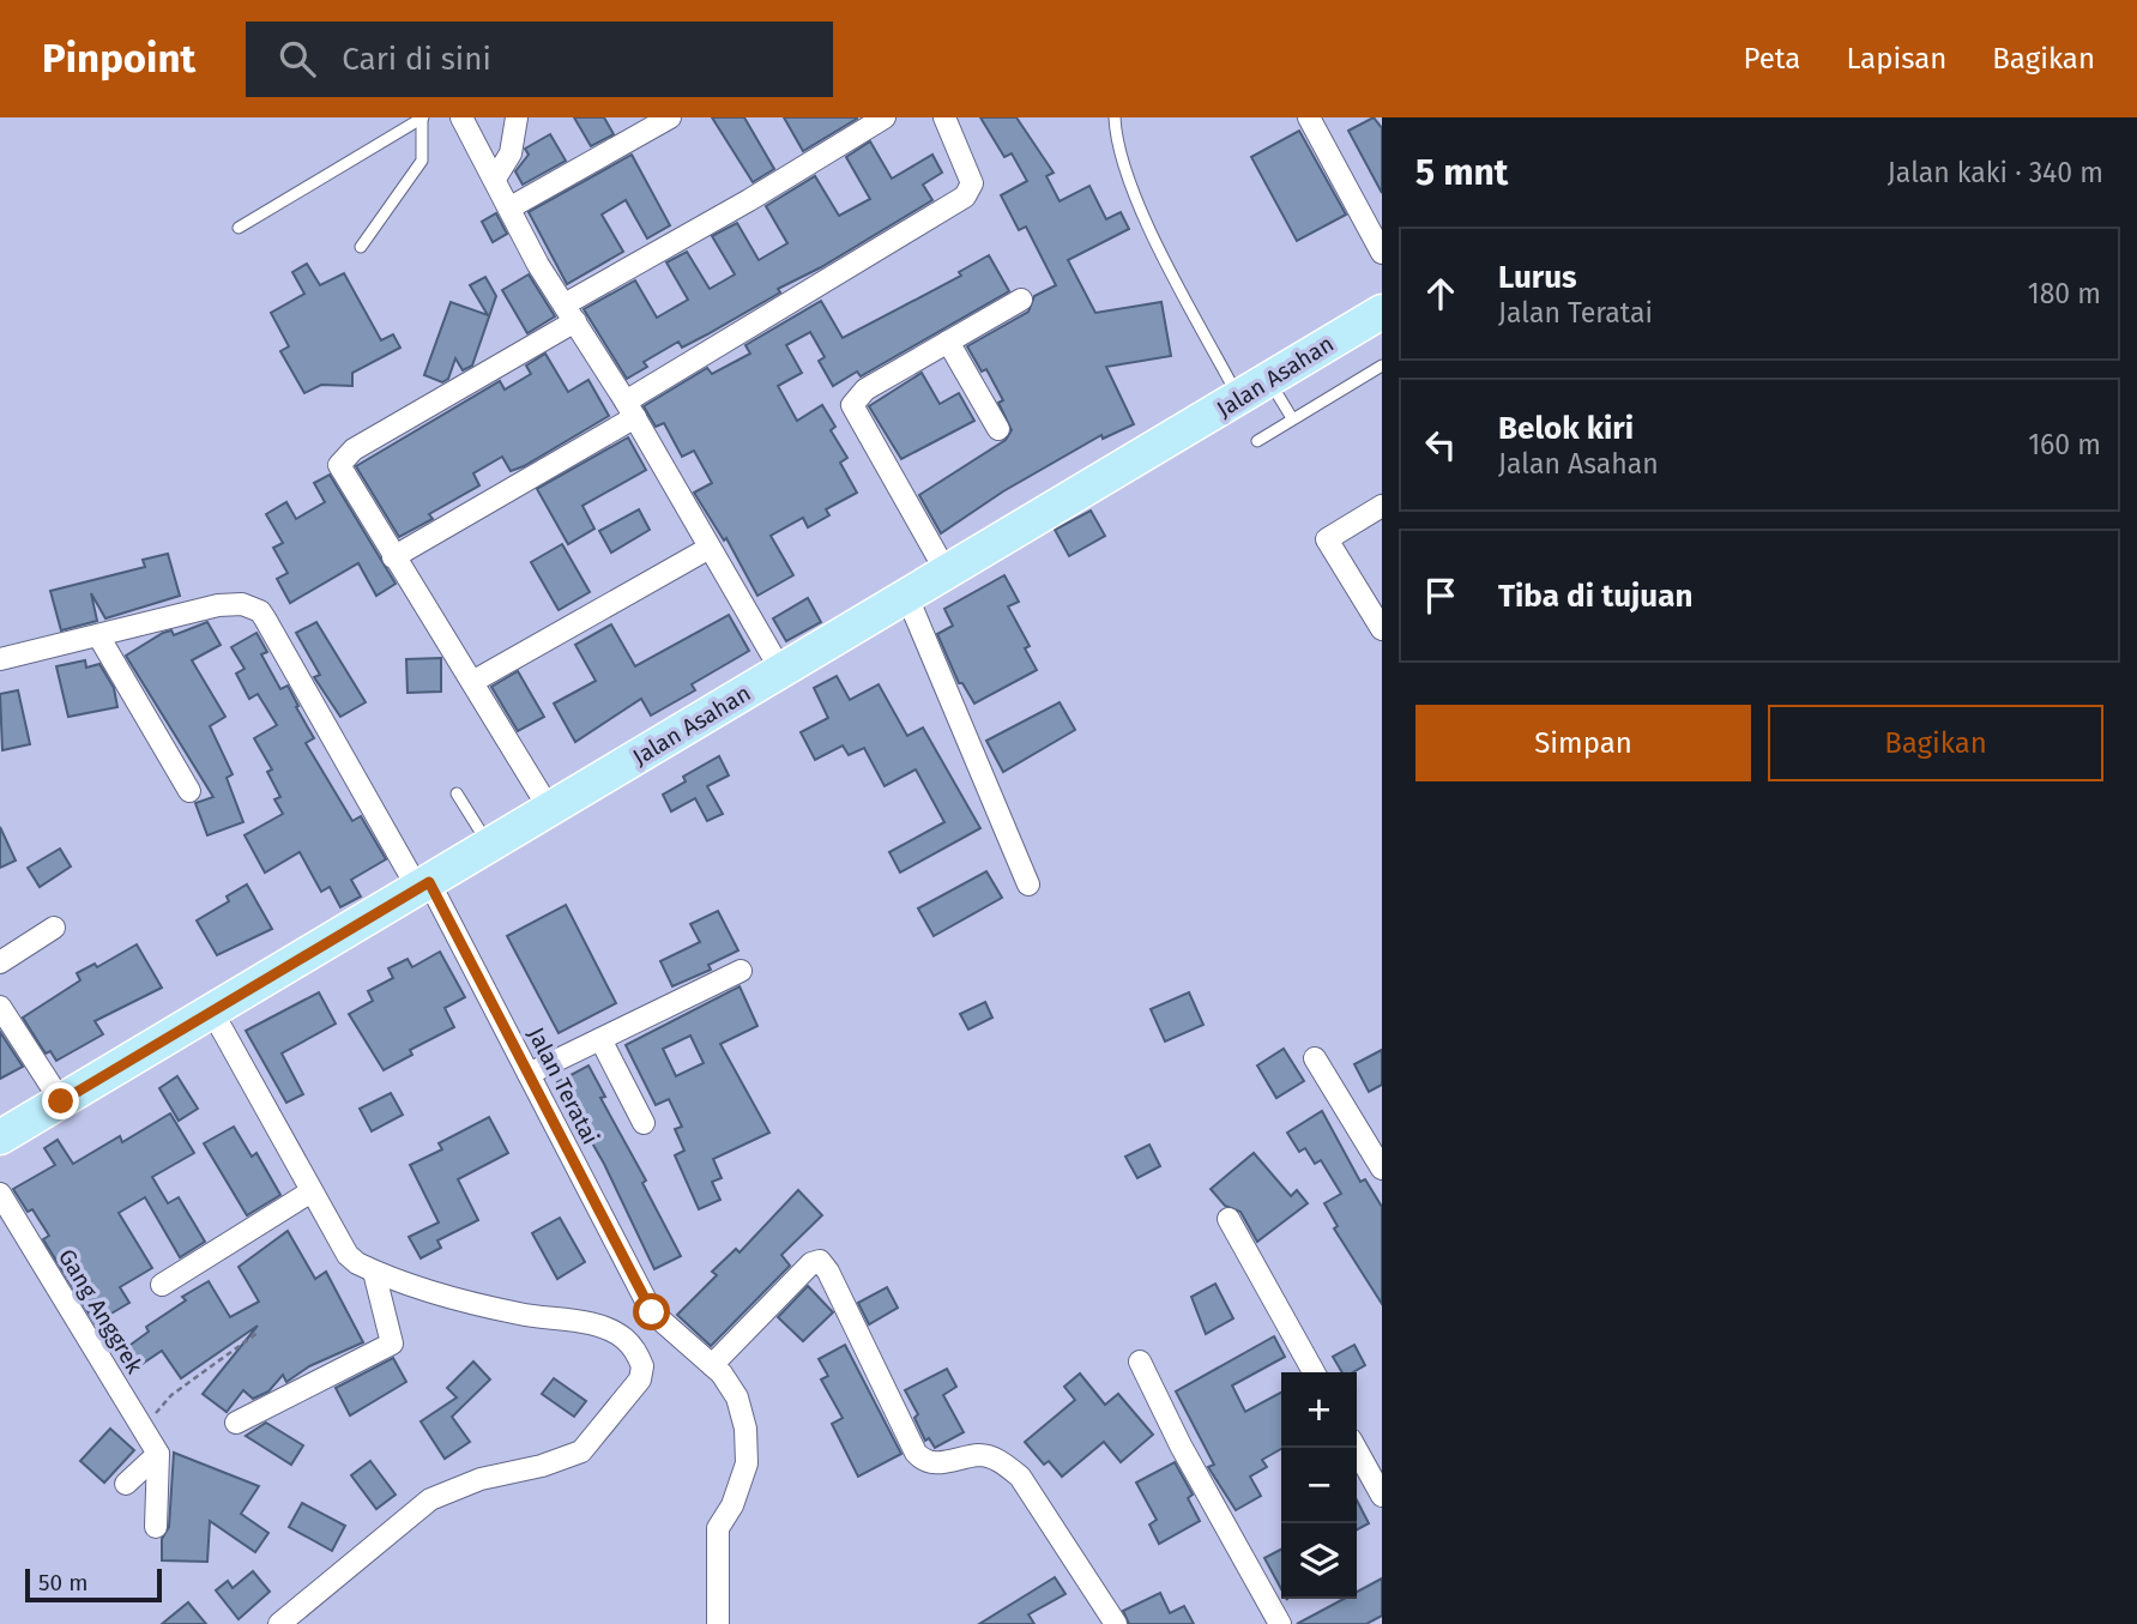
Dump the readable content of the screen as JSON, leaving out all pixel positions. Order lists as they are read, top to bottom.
{
  "streets": {
    "main road": ["Jalan Asahan"],
    "street": ["Jalan Teratai", "Gang Anggrek"]
  },
  "crossings": [
    ["Jalan Asahan", "Jalan Teratai"]
  ],
  "scale_bar": "50 m",
  "page": {
    "header": "Pinpoint",
    "search": "Cari di sini",
    "nav": ["Peta", "Lapisan", "Bagikan"],
    "heading": ["5 mnt", "Jalan kaki · 340 m"],
    "list": [
      ["Lurus", "Jalan Teratai", "180 m"],
      ["Belok kiri", "Jalan Asahan", "160 m"],
      "Tiba di tujuan"
    ],
    "buttons": ["Simpan", "Bagikan"],
    "map_buttons": ["+", "−"],
    "scale": "50 m"
  }
}
